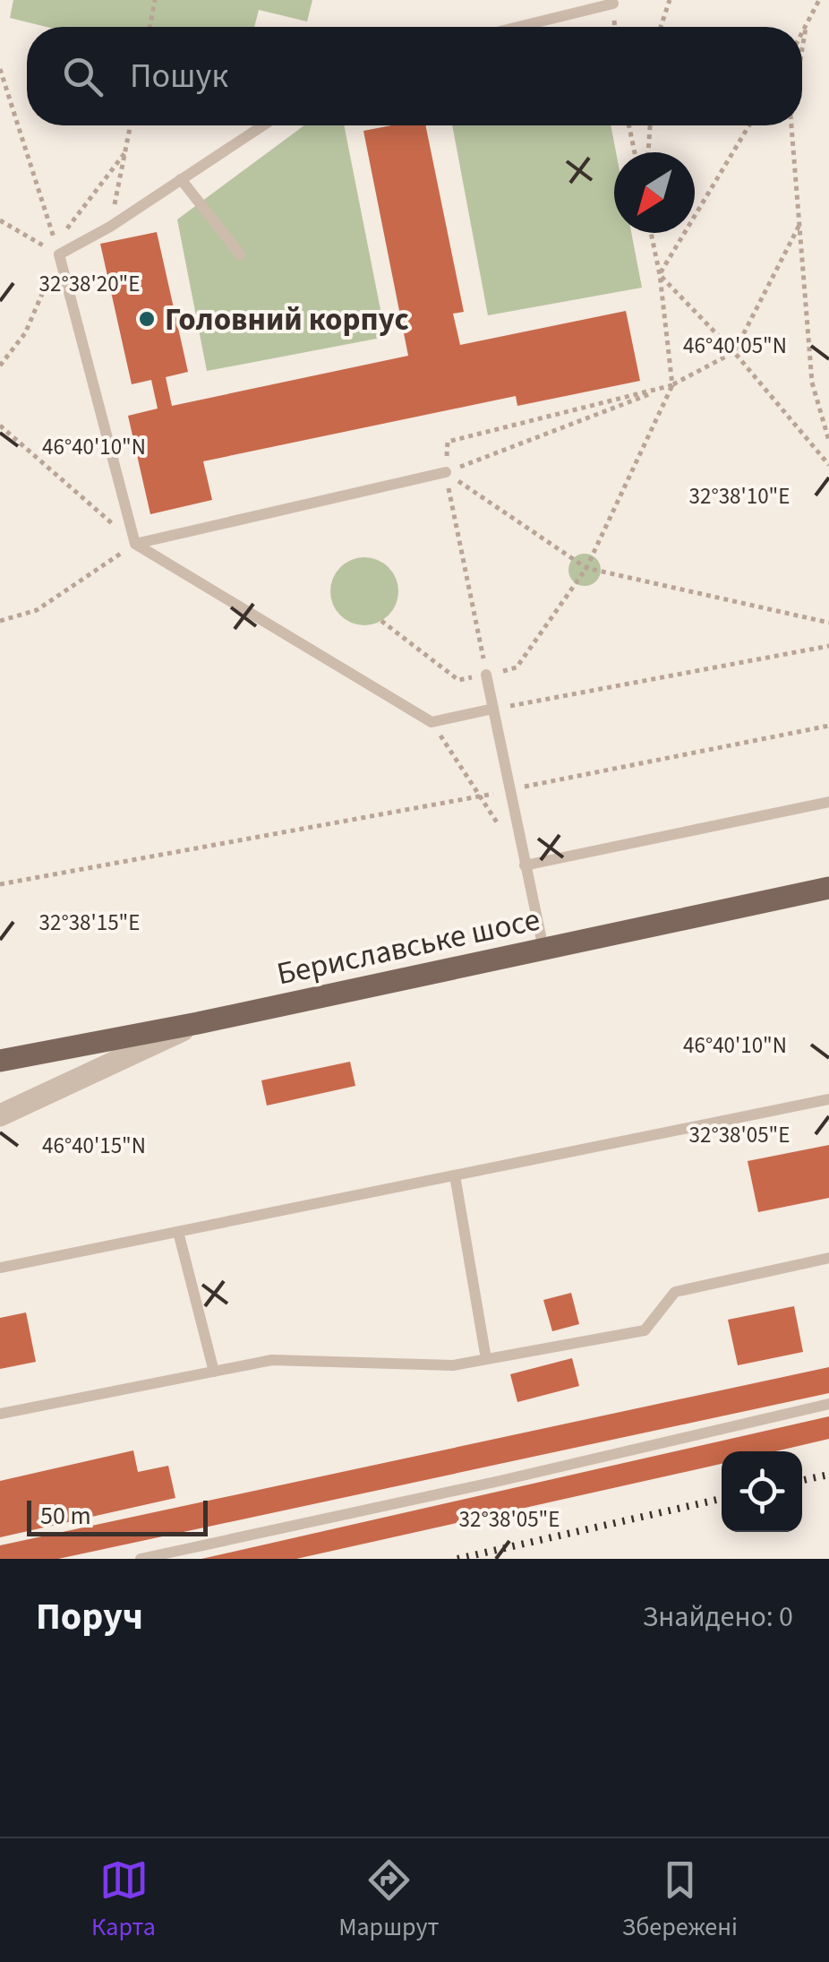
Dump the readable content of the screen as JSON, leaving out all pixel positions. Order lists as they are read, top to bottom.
{
  "streets": {
    "main road": ["Бериславське шосе"]
  },
  "places": ["Головний корпус"],
  "scale_bar": "50 m",
  "north": "bottom left",
  "page": {
    "search": "Пошук",
    "scale": "50 m",
    "heading": ["Поруч", "Знайдено: 0"],
    "nav": ["Карта", "Маршрут", "Збережені"]
  },
  "coordinates": [
    "32°38'20\"E",
    "46°40'05\"N",
    "46°40'10\"N",
    "32°38'10\"E",
    "32°38'15\"E",
    "32°38'05\"E",
    "46°40'15\"N"
  ]
}
